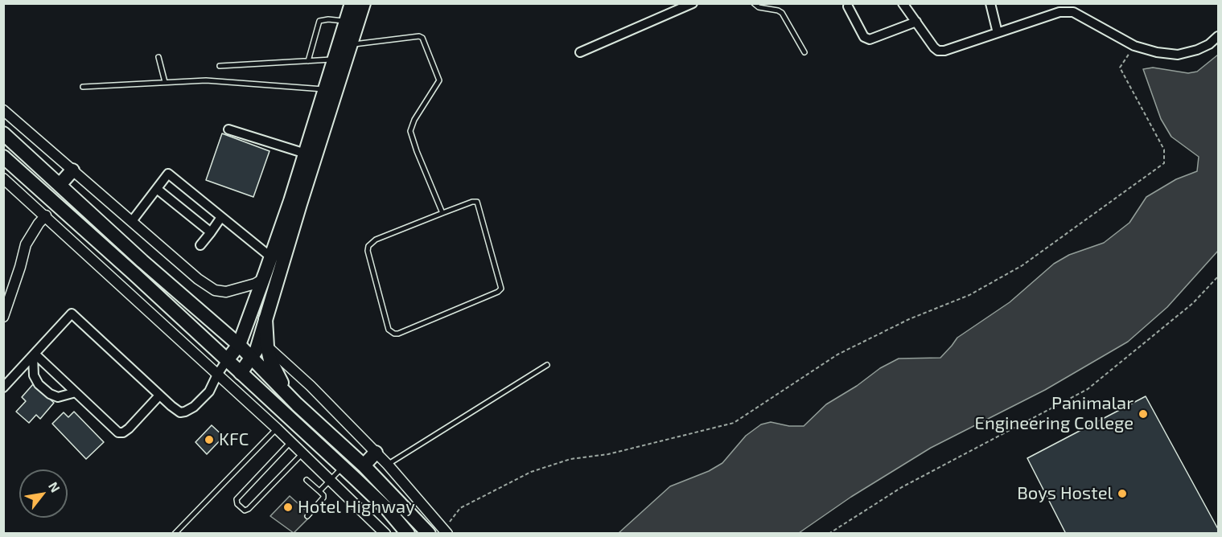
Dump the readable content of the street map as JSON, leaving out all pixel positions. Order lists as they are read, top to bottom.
{
  "places": [
    "Panimalar Engineering College",
    "KFC",
    "Boys Hostel",
    "Hotel Highway"
  ],
  "north": "top right"
}
